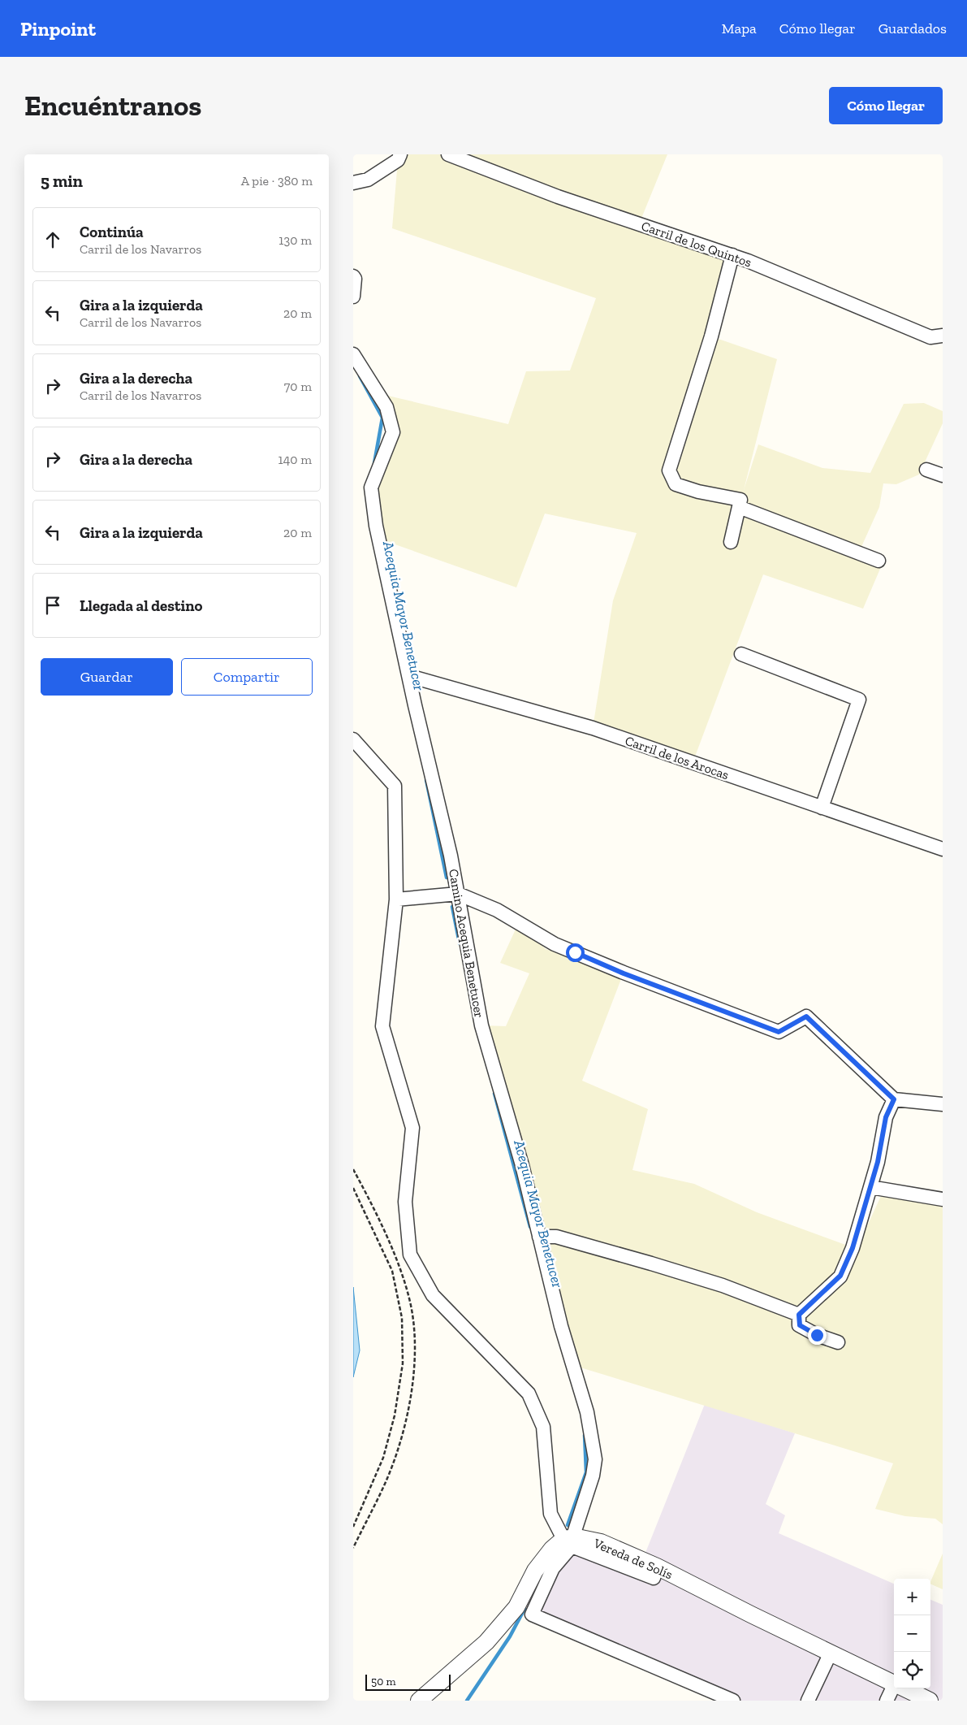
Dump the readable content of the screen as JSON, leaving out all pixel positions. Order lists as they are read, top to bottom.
{
  "streets": {
    "street": [
      "Carril de los Quintos",
      "Carril de los Arocas",
      "Camino Acequia Benetucer",
      "Vereda de Solís"
    ]
  },
  "crossings": [
    ["Carril de los Arocas", "Camino Acequia Benetucer"],
    ["Camino Acequia Benetucer", "Vereda de Solís"]
  ],
  "water": ["Acequia Mayor Benetucer"],
  "scale_bar": "50 m",
  "page": {
    "header": "Pinpoint",
    "nav": ["Mapa", "Cómo llegar", "Guardados"],
    "buttons": [
      "Cómo llegar",
      ["Guardar", "Compartir"]
    ],
    "title": "Encuéntranos",
    "heading": ["5 min", "A pie · 380 m"],
    "list": [
      ["Continúa", "Carril de los Navarros", "130 m"],
      ["Gira a la izquierda", "Carril de los Navarros", "20 m"],
      ["Gira a la derecha", "Carril de los Navarros", "70 m"],
      ["Gira a la derecha", "140 m"],
      ["Gira a la izquierda", "20 m"],
      "Llegada al destino"
    ],
    "map_buttons": ["+", "−"],
    "scale": "50 m"
  }
}
